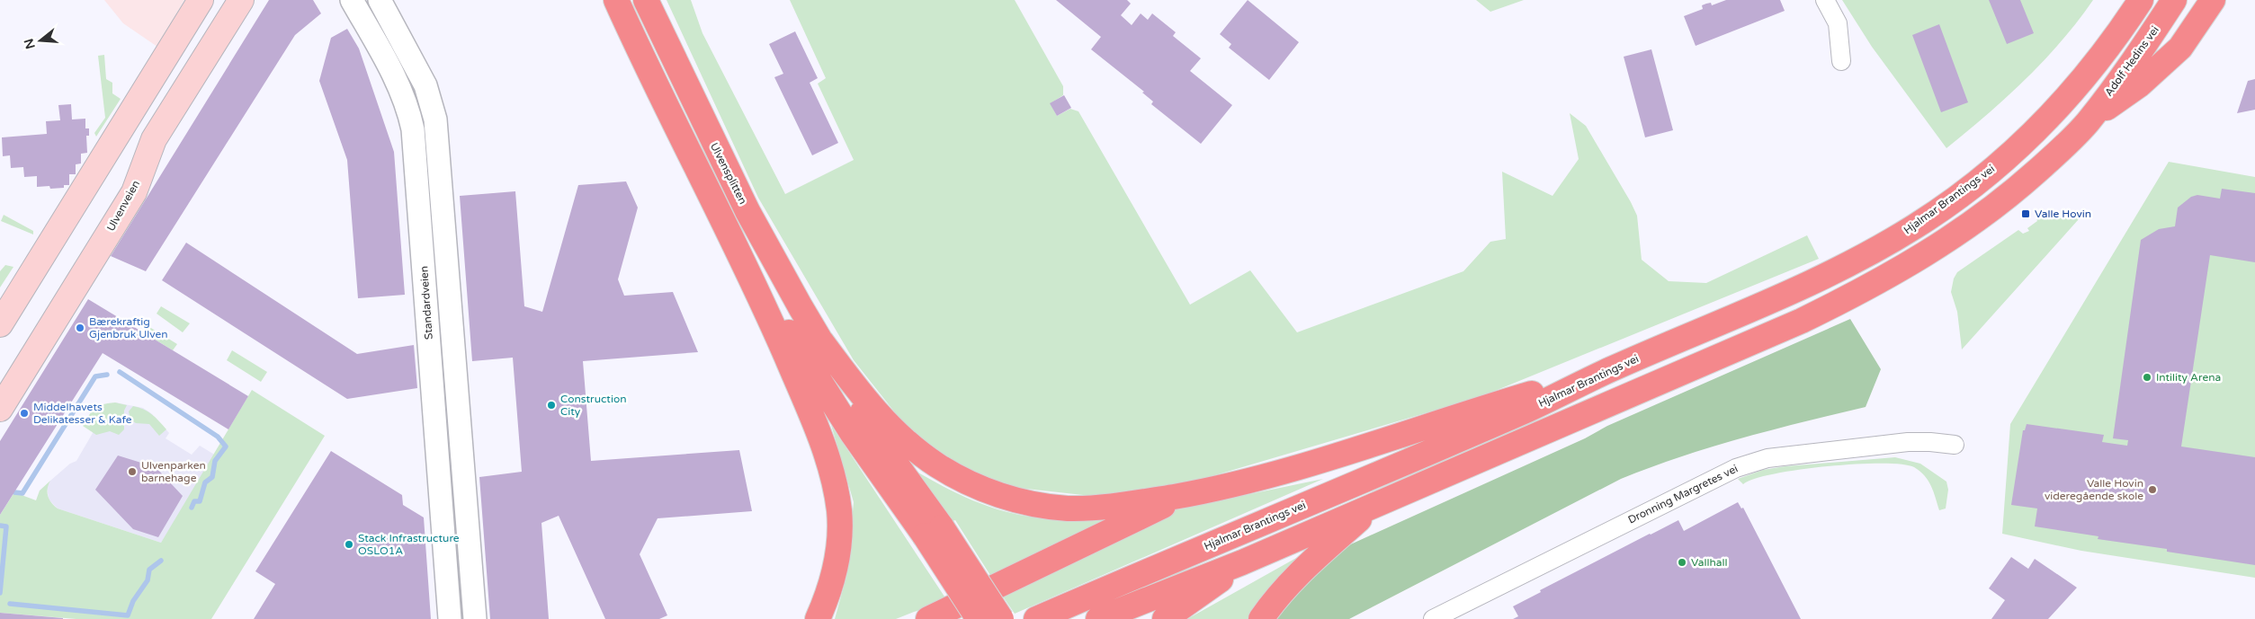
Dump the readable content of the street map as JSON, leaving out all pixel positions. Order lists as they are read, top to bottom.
{
  "streets": {
    "highway": ["Adolf Hedins vei", "Ulvensplitten", "Hjalmar Brantings vei"],
    "main road": ["Ulvenveien"],
    "street": ["Standardveien", "Dronning Margretes vei"]
  },
  "places": {
    "transit": ["Valle Hovin"],
    "other": [
      "Bærekraftig Gjenbruk Ulven",
      "Intility Arena",
      "Construction City",
      "Middelhavets Delikatesser & Kafe",
      "Ulvenparken barnehage",
      "Valle Hovin videregående skole",
      "Stack Infrastructure OSLO1A",
      "Vallhall"
    ]
  },
  "north": "left"
}
